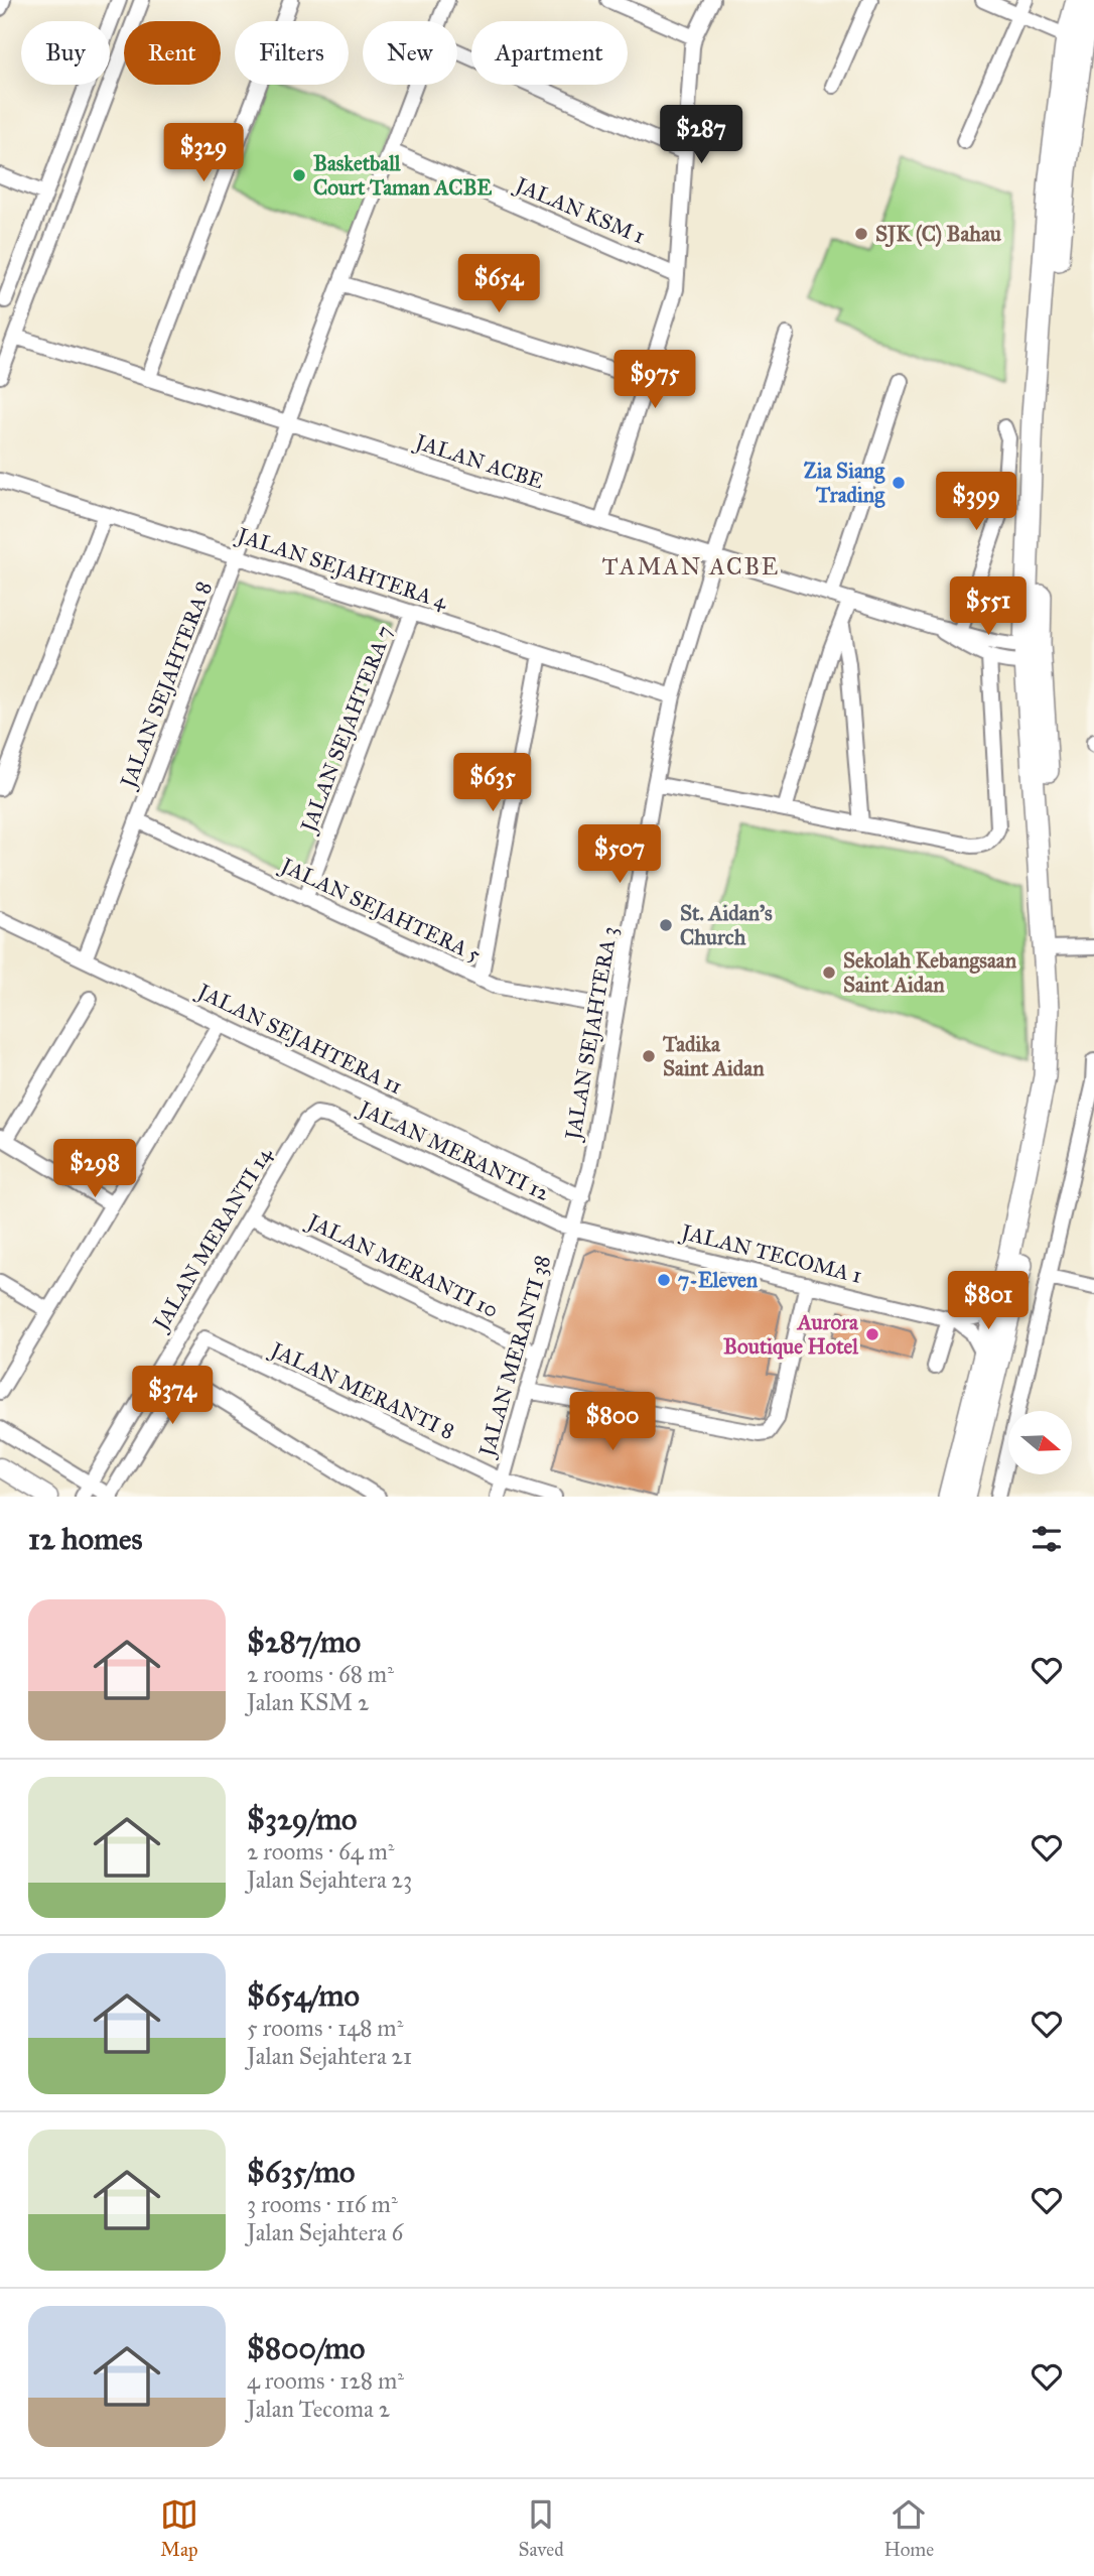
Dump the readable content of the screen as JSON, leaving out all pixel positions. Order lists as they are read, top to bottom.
{
  "streets": {
    "street": [
      "JALAN KSM 1",
      "JALAN ACBE",
      "JALAN SEJAHTERA 4",
      "JALAN SEJAHTERA 8",
      "JALAN SEJAHTERA 7",
      "JALAN SEJAHTERA 5",
      "JALAN SEJAHTERA 3",
      "JALAN SEJAHTERA 11",
      "JALAN MERANTI 12",
      "JALAN MERANTI 14",
      "JALAN TECOMA 1",
      "JALAN MERANTI 10",
      "JALAN MERANTI 38",
      "JALAN MERANTI 8"
    ]
  },
  "crossings": [
    ["JALAN KSM 1", "JALAN SEJAHTERA 8"],
    ["JALAN ACBE", "JALAN SEJAHTERA 8"],
    ["JALAN ACBE", "JALAN SEJAHTERA 3"],
    ["JALAN SEJAHTERA 4", "JALAN SEJAHTERA 8"],
    ["JALAN SEJAHTERA 4", "JALAN SEJAHTERA 7"],
    ["JALAN SEJAHTERA 4", "JALAN SEJAHTERA 3"],
    ["JALAN SEJAHTERA 8", "JALAN SEJAHTERA 5"],
    ["JALAN SEJAHTERA 8", "JALAN SEJAHTERA 11"],
    ["JALAN SEJAHTERA 7", "JALAN SEJAHTERA 5"],
    ["JALAN SEJAHTERA 5", "JALAN SEJAHTERA 3"],
    ["JALAN SEJAHTERA 3", "JALAN SEJAHTERA 11"],
    ["JALAN SEJAHTERA 3", "JALAN MERANTI 12"],
    ["JALAN SEJAHTERA 3", "JALAN TECOMA 1"],
    ["JALAN SEJAHTERA 3", "JALAN MERANTI 38"],
    ["JALAN MERANTI 12", "JALAN MERANTI 14"],
    ["JALAN MERANTI 12", "JALAN TECOMA 1"],
    ["JALAN MERANTI 12", "JALAN MERANTI 38"],
    ["JALAN MERANTI 14", "JALAN MERANTI 10"],
    ["JALAN TECOMA 1", "JALAN MERANTI 38"],
    ["JALAN MERANTI 10", "JALAN MERANTI 38"],
    ["JALAN MERANTI 38", "JALAN MERANTI 8"]
  ],
  "districts": ["TAMAN ACBE"],
  "places": [
    "Basketball Court Taman ACBE",
    "SJK (C) Bahau",
    "Zia Siang Trading",
    "St. Aidan's Church",
    "Sekolah Kebangsaan Saint Aidan",
    "Tadika Saint Aidan",
    "7-Eleven",
    "Aurora Boutique Hotel"
  ],
  "north": "right",
  "page": {
    "chip": [
      "Buy",
      "Rent",
      "Filters",
      "New",
      "Apartment"
    ],
    "price": [
      "$287",
      "$329",
      "$654",
      "$975",
      "$399",
      "$551",
      "$635",
      "$507",
      "$298",
      "$801",
      "$374",
      "$800"
    ],
    "heading": "12 homes",
    "list": [
      {
        "name": "$287/mo",
        "note": "2 rooms · 68 m² · Jalan KSM 2"
      },
      {
        "name": "$329/mo",
        "note": "2 rooms · 64 m² · Jalan Sejahtera 23"
      },
      {
        "name": "$654/mo",
        "note": "5 rooms · 148 m² · Jalan Sejahtera 21"
      },
      {
        "name": "$635/mo",
        "note": "3 rooms · 116 m² · Jalan Sejahtera 6"
      },
      {
        "name": "$800/mo",
        "note": "4 rooms · 128 m² · Jalan Tecoma 2"
      }
    ],
    "tabs": ["Map", "Saved", "Home"]
  }
}
